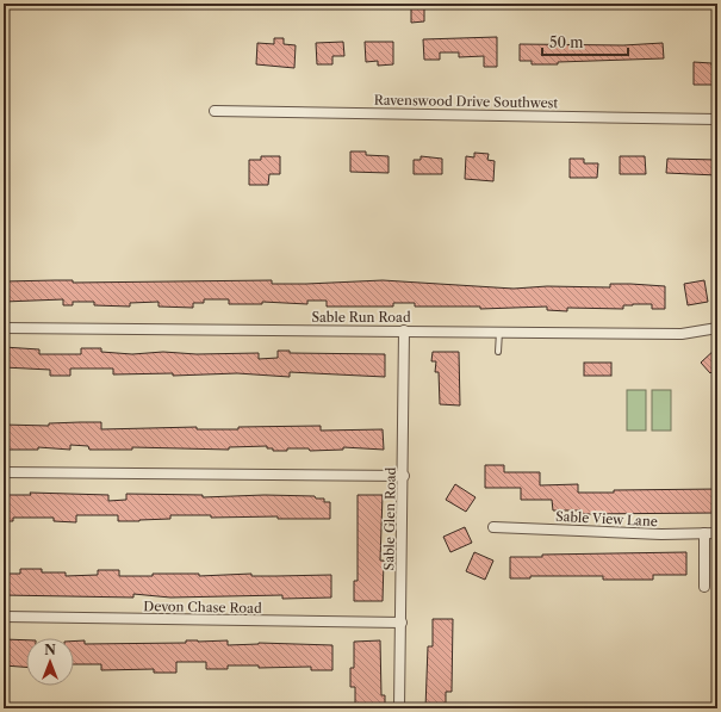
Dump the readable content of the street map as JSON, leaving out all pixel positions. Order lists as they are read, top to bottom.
{
  "streets": {
    "street": [
      "Ravenswood Drive Southwest",
      "Sable Run Road",
      "Sable Glen Road",
      "Sable View Lane",
      "Devon Chase Road"
    ]
  },
  "crossings": [
    ["Sable Run Road", "Sable Glen Road"],
    ["Sable Glen Road", "Devon Chase Road"]
  ],
  "scale_bar": "50 m",
  "north": "top"
}
